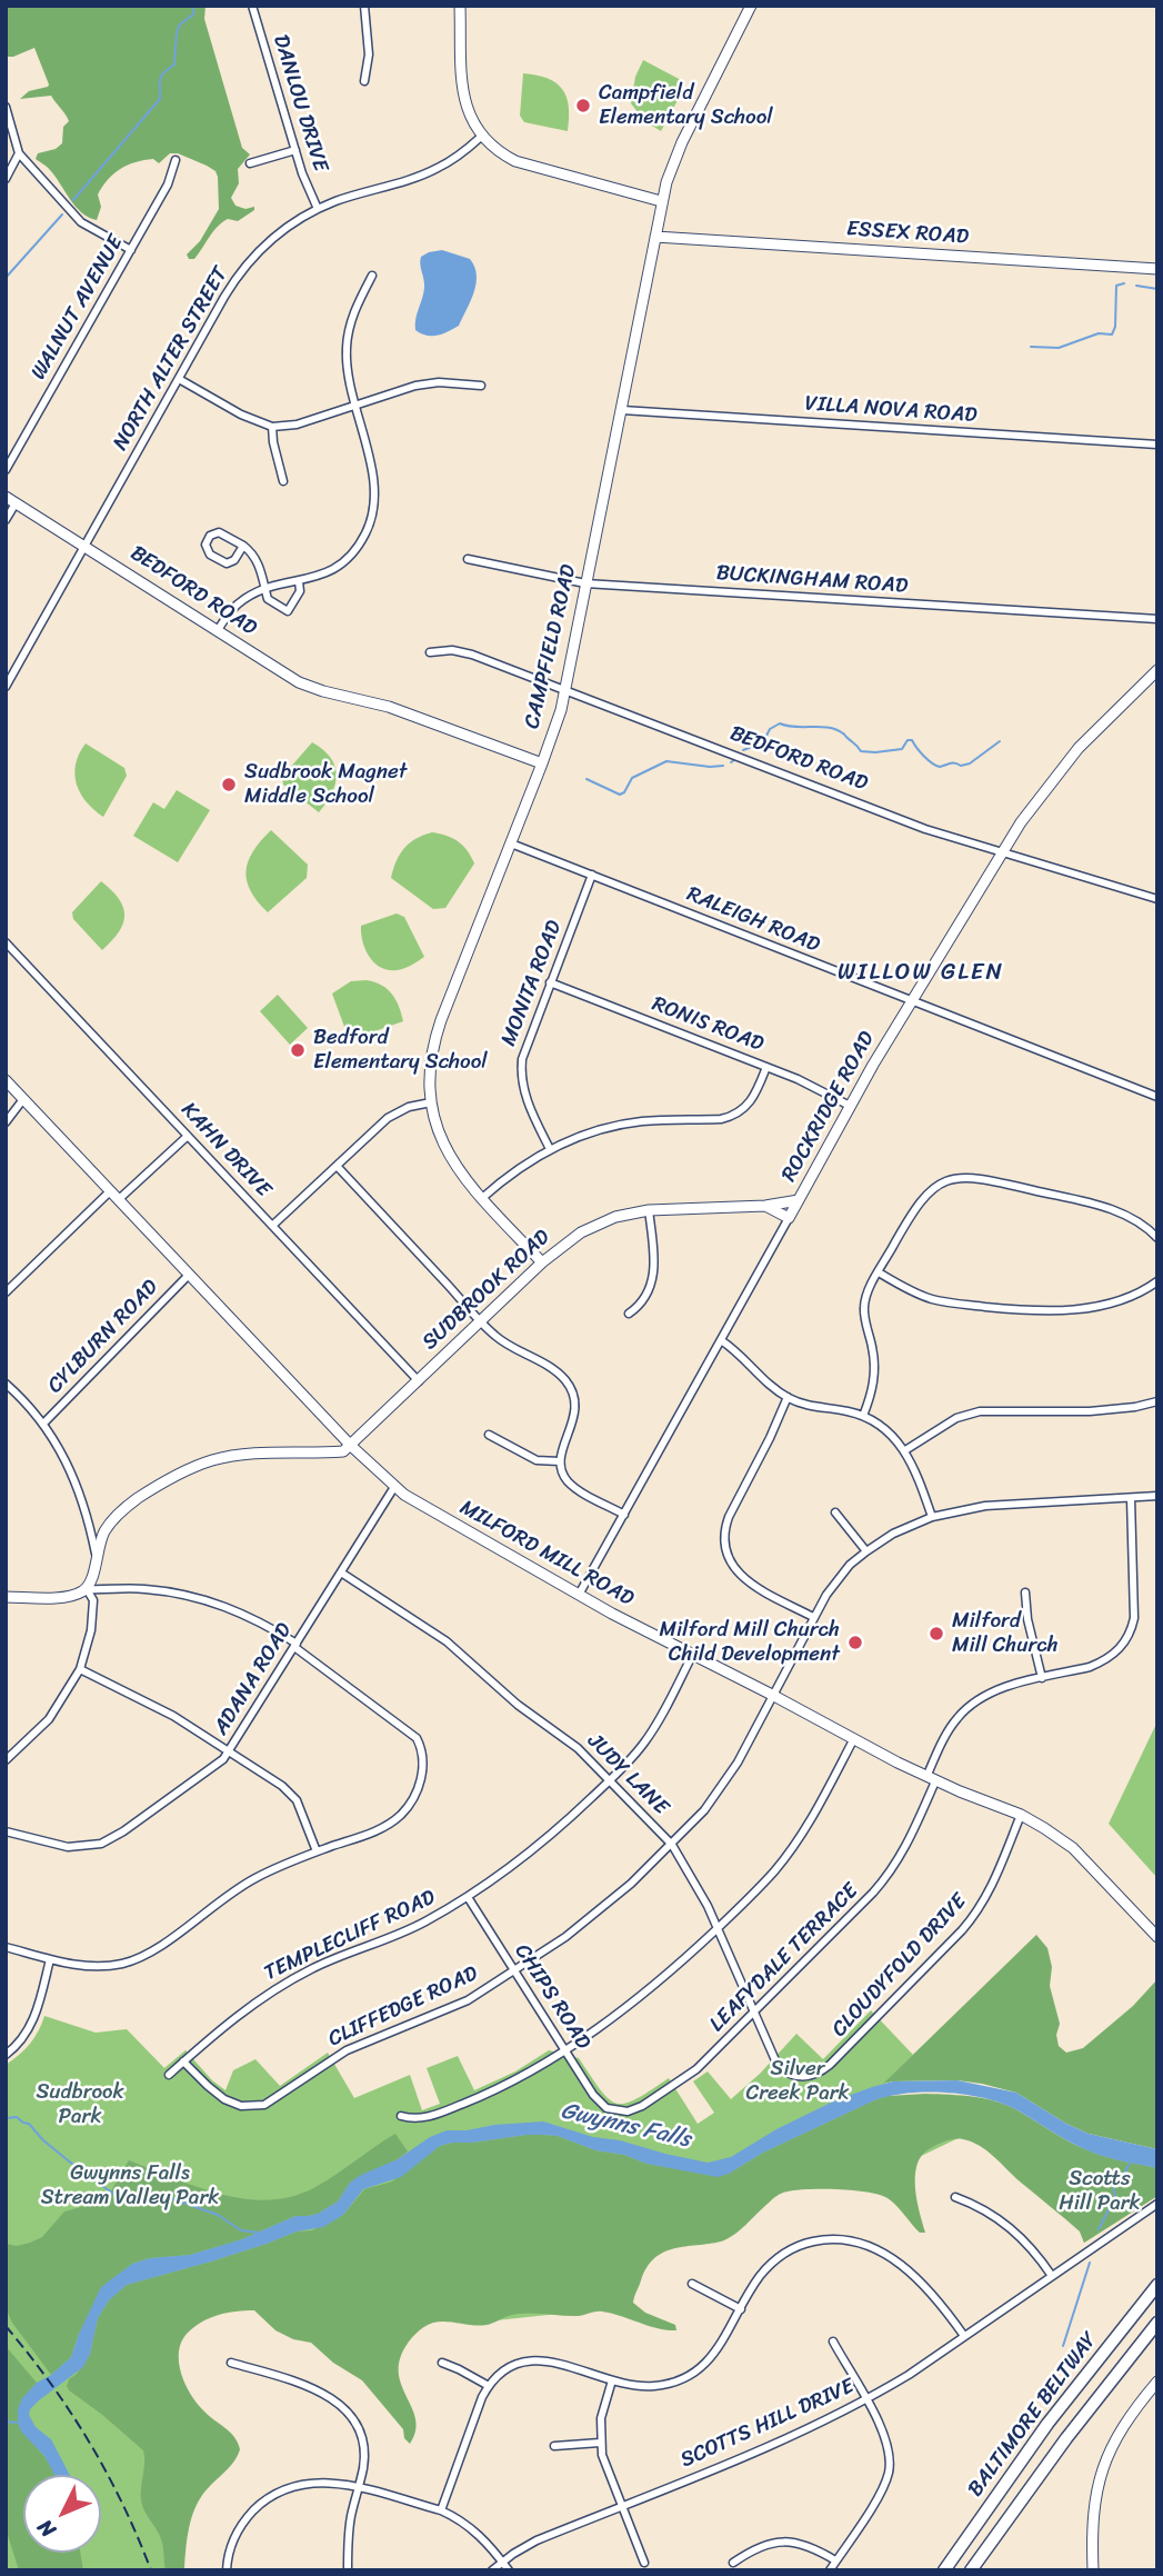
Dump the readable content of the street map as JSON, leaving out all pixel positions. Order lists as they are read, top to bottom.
{
  "streets": {
    "highway": ["BALTIMORE BELTWAY"],
    "street": [
      "DANLOU DRIVE",
      "ESSEX ROAD",
      "WALNUT AVENUE",
      "NORTH ALTER STREET",
      "VILLA NOVA ROAD",
      "BUCKINGHAM ROAD",
      "BEDFORD ROAD",
      "CAMPFIELD ROAD",
      "RALEIGH ROAD",
      "MONITA ROAD",
      "RONIS ROAD",
      "ROCKRIDGE ROAD",
      "KAHN DRIVE",
      "SUDBROOK ROAD",
      "CYLBURN ROAD",
      "MILFORD MILL ROAD",
      "ADANA ROAD",
      "JUDY LANE",
      "TEMPLECLIFF ROAD",
      "LEAFYDALE TERRACE",
      "CLOUDYFOLD DRIVE",
      "CHIPS ROAD",
      "CLIFFEDGE ROAD",
      "SCOTTS HILL DRIVE"
    ]
  },
  "crossings": [
    ["DANLOU DRIVE", "NORTH ALTER STREET"],
    ["ESSEX ROAD", "CAMPFIELD ROAD"],
    ["NORTH ALTER STREET", "BEDFORD ROAD"],
    ["VILLA NOVA ROAD", "CAMPFIELD ROAD"],
    ["BUCKINGHAM ROAD", "CAMPFIELD ROAD"],
    ["BEDFORD ROAD", "CAMPFIELD ROAD"],
    ["BEDFORD ROAD", "ROCKRIDGE ROAD"],
    ["CAMPFIELD ROAD", "RALEIGH ROAD"],
    ["CAMPFIELD ROAD", "SUDBROOK ROAD"],
    ["RALEIGH ROAD", "MONITA ROAD"],
    ["RALEIGH ROAD", "ROCKRIDGE ROAD"],
    ["MONITA ROAD", "RONIS ROAD"],
    ["RONIS ROAD", "ROCKRIDGE ROAD"],
    ["ROCKRIDGE ROAD", "SUDBROOK ROAD"],
    ["ROCKRIDGE ROAD", "MILFORD MILL ROAD"],
    ["KAHN DRIVE", "SUDBROOK ROAD"],
    ["SUDBROOK ROAD", "MILFORD MILL ROAD"],
    ["CYLBURN ROAD", "MILFORD MILL ROAD"],
    ["MILFORD MILL ROAD", "ADANA ROAD"],
    ["MILFORD MILL ROAD", "TEMPLECLIFF ROAD"],
    ["MILFORD MILL ROAD", "LEAFYDALE TERRACE"],
    ["MILFORD MILL ROAD", "CLOUDYFOLD DRIVE"],
    ["MILFORD MILL ROAD", "CLIFFEDGE ROAD"],
    ["ADANA ROAD", "JUDY LANE"],
    ["JUDY LANE", "TEMPLECLIFF ROAD"],
    ["JUDY LANE", "LEAFYDALE TERRACE"],
    ["JUDY LANE", "CLOUDYFOLD DRIVE"],
    ["JUDY LANE", "CLIFFEDGE ROAD"],
    ["TEMPLECLIFF ROAD", "CHIPS ROAD"],
    ["TEMPLECLIFF ROAD", "CLIFFEDGE ROAD"],
    ["LEAFYDALE TERRACE", "CHIPS ROAD"],
    ["LEAFYDALE TERRACE", "CLIFFEDGE ROAD"],
    ["CHIPS ROAD", "CLIFFEDGE ROAD"]
  ],
  "districts": ["WILLOW GLEN"],
  "water": ["Gwynns Falls"],
  "parks": [
    "Silver Creek Park",
    "Sudbrook Park",
    "Gwynns Falls Stream Valley Park",
    "Scotts Hill Park"
  ],
  "places": [
    "Campfield Elementary School",
    "Sudbrook Magnet Middle School",
    "Bedford Elementary School",
    "Milford Mill Church",
    "Milford Mill Church Child Development"
  ],
  "north": "bottom left"
}
